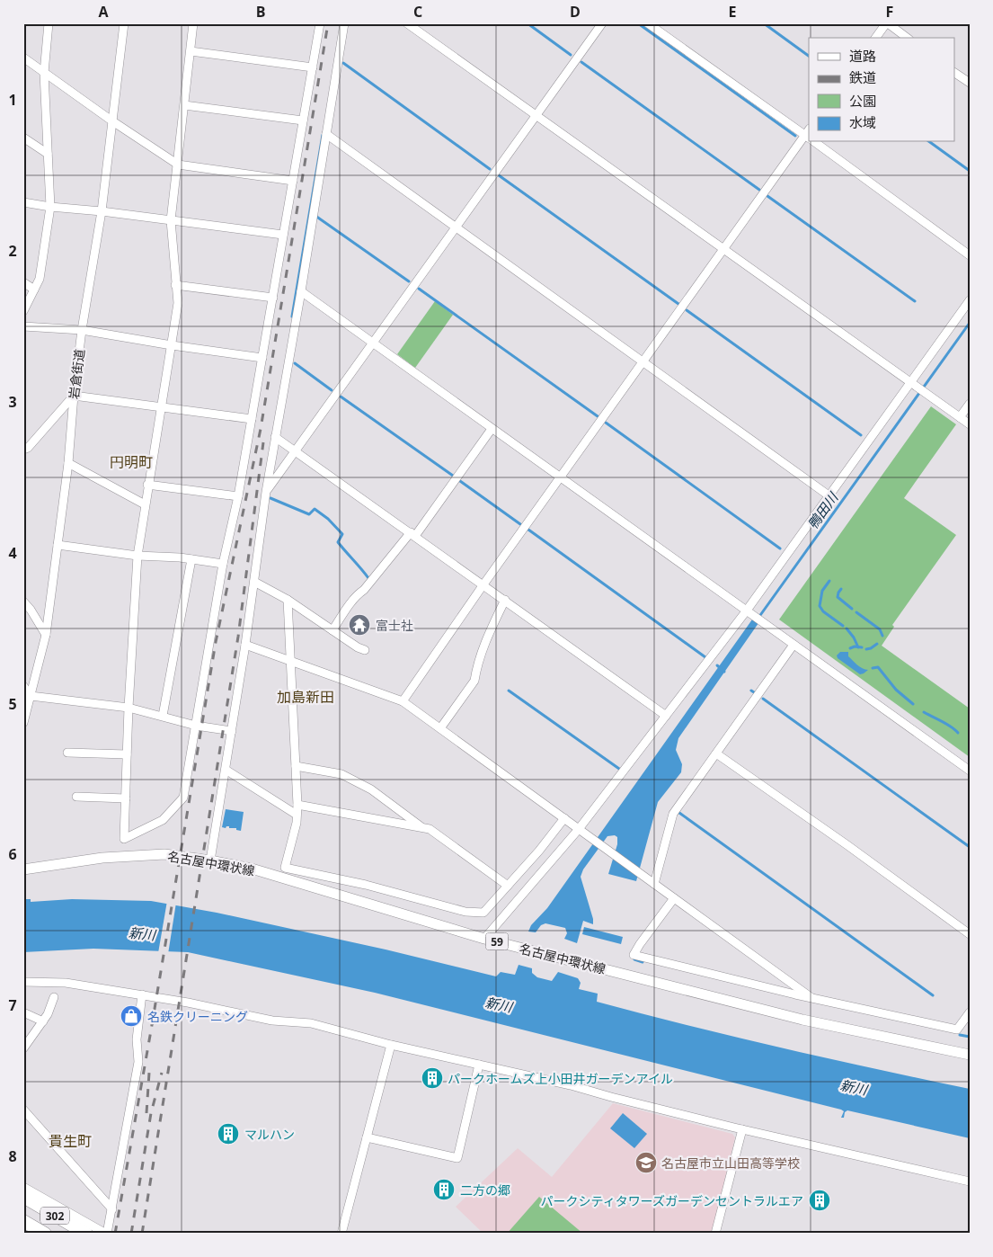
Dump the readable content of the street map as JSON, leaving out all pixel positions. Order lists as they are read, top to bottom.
{
  "streets": {
    "highway": ["302"],
    "main road": ["名古屋中環状線", "59"],
    "street": ["岩倉街道"]
  },
  "districts": ["円明町", "加島新田", "貴生町"],
  "water": ["鴨田川", "新川"],
  "places": {
    "temple": ["富士社"],
    "shop": ["名鉄クリーニング"],
    "building": [
      "パークホームズ上小田井ガーデンアイル",
      "マルハン",
      "二方の郷",
      "パークシティタワーズガーデンセントラルエア"
    ],
    "school or university": ["名古屋市立山田高等学校"]
  },
  "legend": [
    "道路",
    "鉄道",
    "公園",
    "水域"
  ],
  "grid": {
    "columns": [
      "A",
      "B",
      "C",
      "D",
      "E",
      "F"
    ],
    "rows": [
      "1",
      "2",
      "3",
      "4",
      "5",
      "6",
      "7",
      "8"
    ]
  }
}
